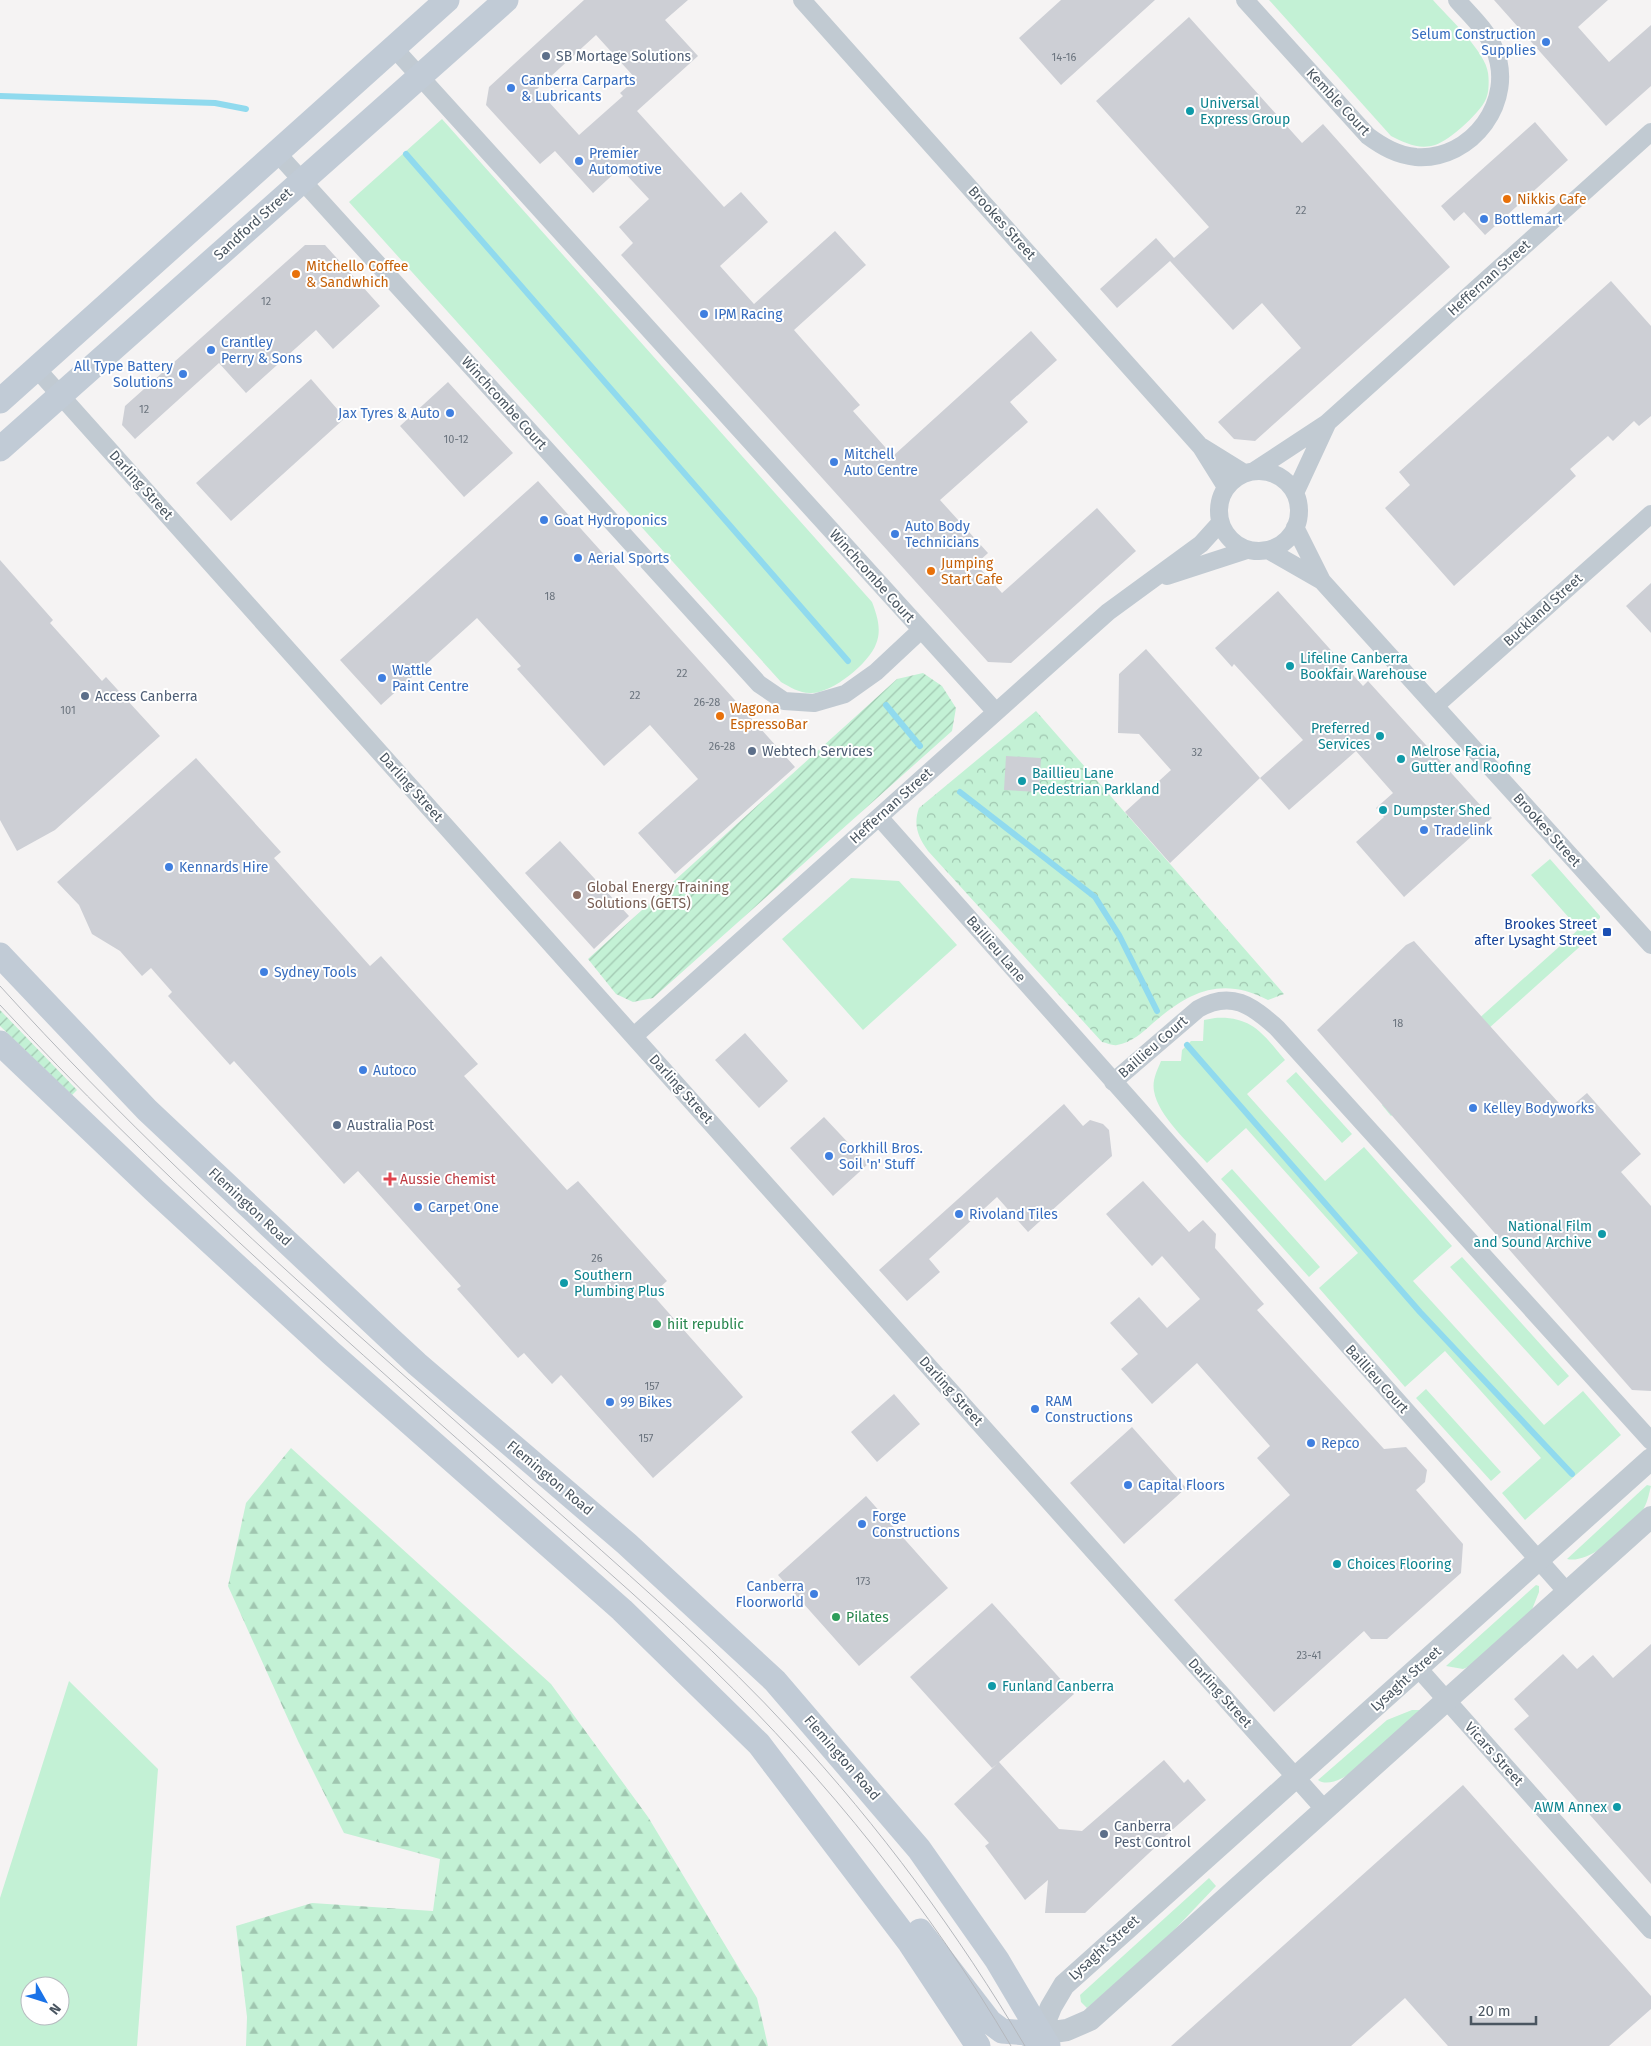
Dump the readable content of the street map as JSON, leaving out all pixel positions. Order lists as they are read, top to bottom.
{
  "streets": {
    "main road": ["Sandford Street", "Flemington Road"],
    "street": [
      "Kemble Court",
      "Brookes Street",
      "Heffernan Street",
      "Winchcombe Court",
      "Darling Street",
      "Buckland Street",
      "Baillieu Lane",
      "Baillieu Court",
      "Lysaght Street",
      "Vicars Street"
    ]
  },
  "crossings": [
    ["Brookes Street", "Heffernan Street"],
    ["Brookes Street", "Buckland Street"],
    ["Sandford Street", "Winchcombe Court"],
    ["Sandford Street", "Darling Street"],
    ["Heffernan Street", "Darling Street"],
    ["Heffernan Street", "Baillieu Lane"],
    ["Darling Street", "Lysaght Street"],
    ["Baillieu Lane", "Baillieu Court"],
    ["Baillieu Court", "Lysaght Street"],
    ["Flemington Road", "Lysaght Street"],
    ["Lysaght Street", "Vicars Street"]
  ],
  "places": {
    "other": [
      "Selum Construction Supplies",
      "SB Mortage Solutions",
      "Canberra Carparts & Lubricants",
      "Universal Express Group",
      "Premier Automotive",
      "Nikkis Cafe",
      "Bottlemart",
      "Mitchello Coffee & Sandwhich",
      "IPM Racing",
      "Crantley Perry & Sons",
      "All Type Battery Solutions",
      "Jax Tyres & Auto",
      "Mitchell Auto Centre",
      "Goat Hydroponics",
      "Auto Body Technicians",
      "Aerial Sports",
      "Jumping Start Cafe",
      "Lifeline Canberra Bookfair Warehouse",
      "Wattle Paint Centre",
      "Access Canberra",
      "Wagona EspressoBar",
      "Preferred Services",
      "Webtech Services",
      "Melrose Facia, Gutter and Roofing",
      "Baillieu Lane Pedestrian Parkland",
      "Dumpster Shed",
      "Tradelink",
      "Kennards Hire",
      "Global Energy Training Solutions (GETS)",
      "Sydney Tools",
      "Autoco",
      "Kelley Bodyworks",
      "Australia Post",
      "Corkhill Bros. Soil 'n' Stuff",
      "Carpet One",
      "Rivoland Tiles",
      "National Film and Sound Archive",
      "Southern Plumbing Plus",
      "hiit republic",
      "99 Bikes",
      "RAM Constructions",
      "Repco",
      "Capital Floors",
      "Forge Constructions",
      "Choices Flooring",
      "Canberra Floorworld",
      "Pilates",
      "Funland Canberra",
      "AWM Annex",
      "Canberra Pest Control"
    ],
    "transit": ["Brookes Street after Lysaght Street"],
    "health": ["Aussie Chemist"]
  },
  "house_numbers": [
    "14-16",
    "22",
    "12",
    "12",
    "10-12",
    "18",
    "22",
    "22",
    "26-28",
    "101",
    "26-28",
    "32",
    "18",
    "26",
    "157",
    "157",
    "173",
    "23-41"
  ],
  "scale_bar": "20 m",
  "north": "bottom right"
}
